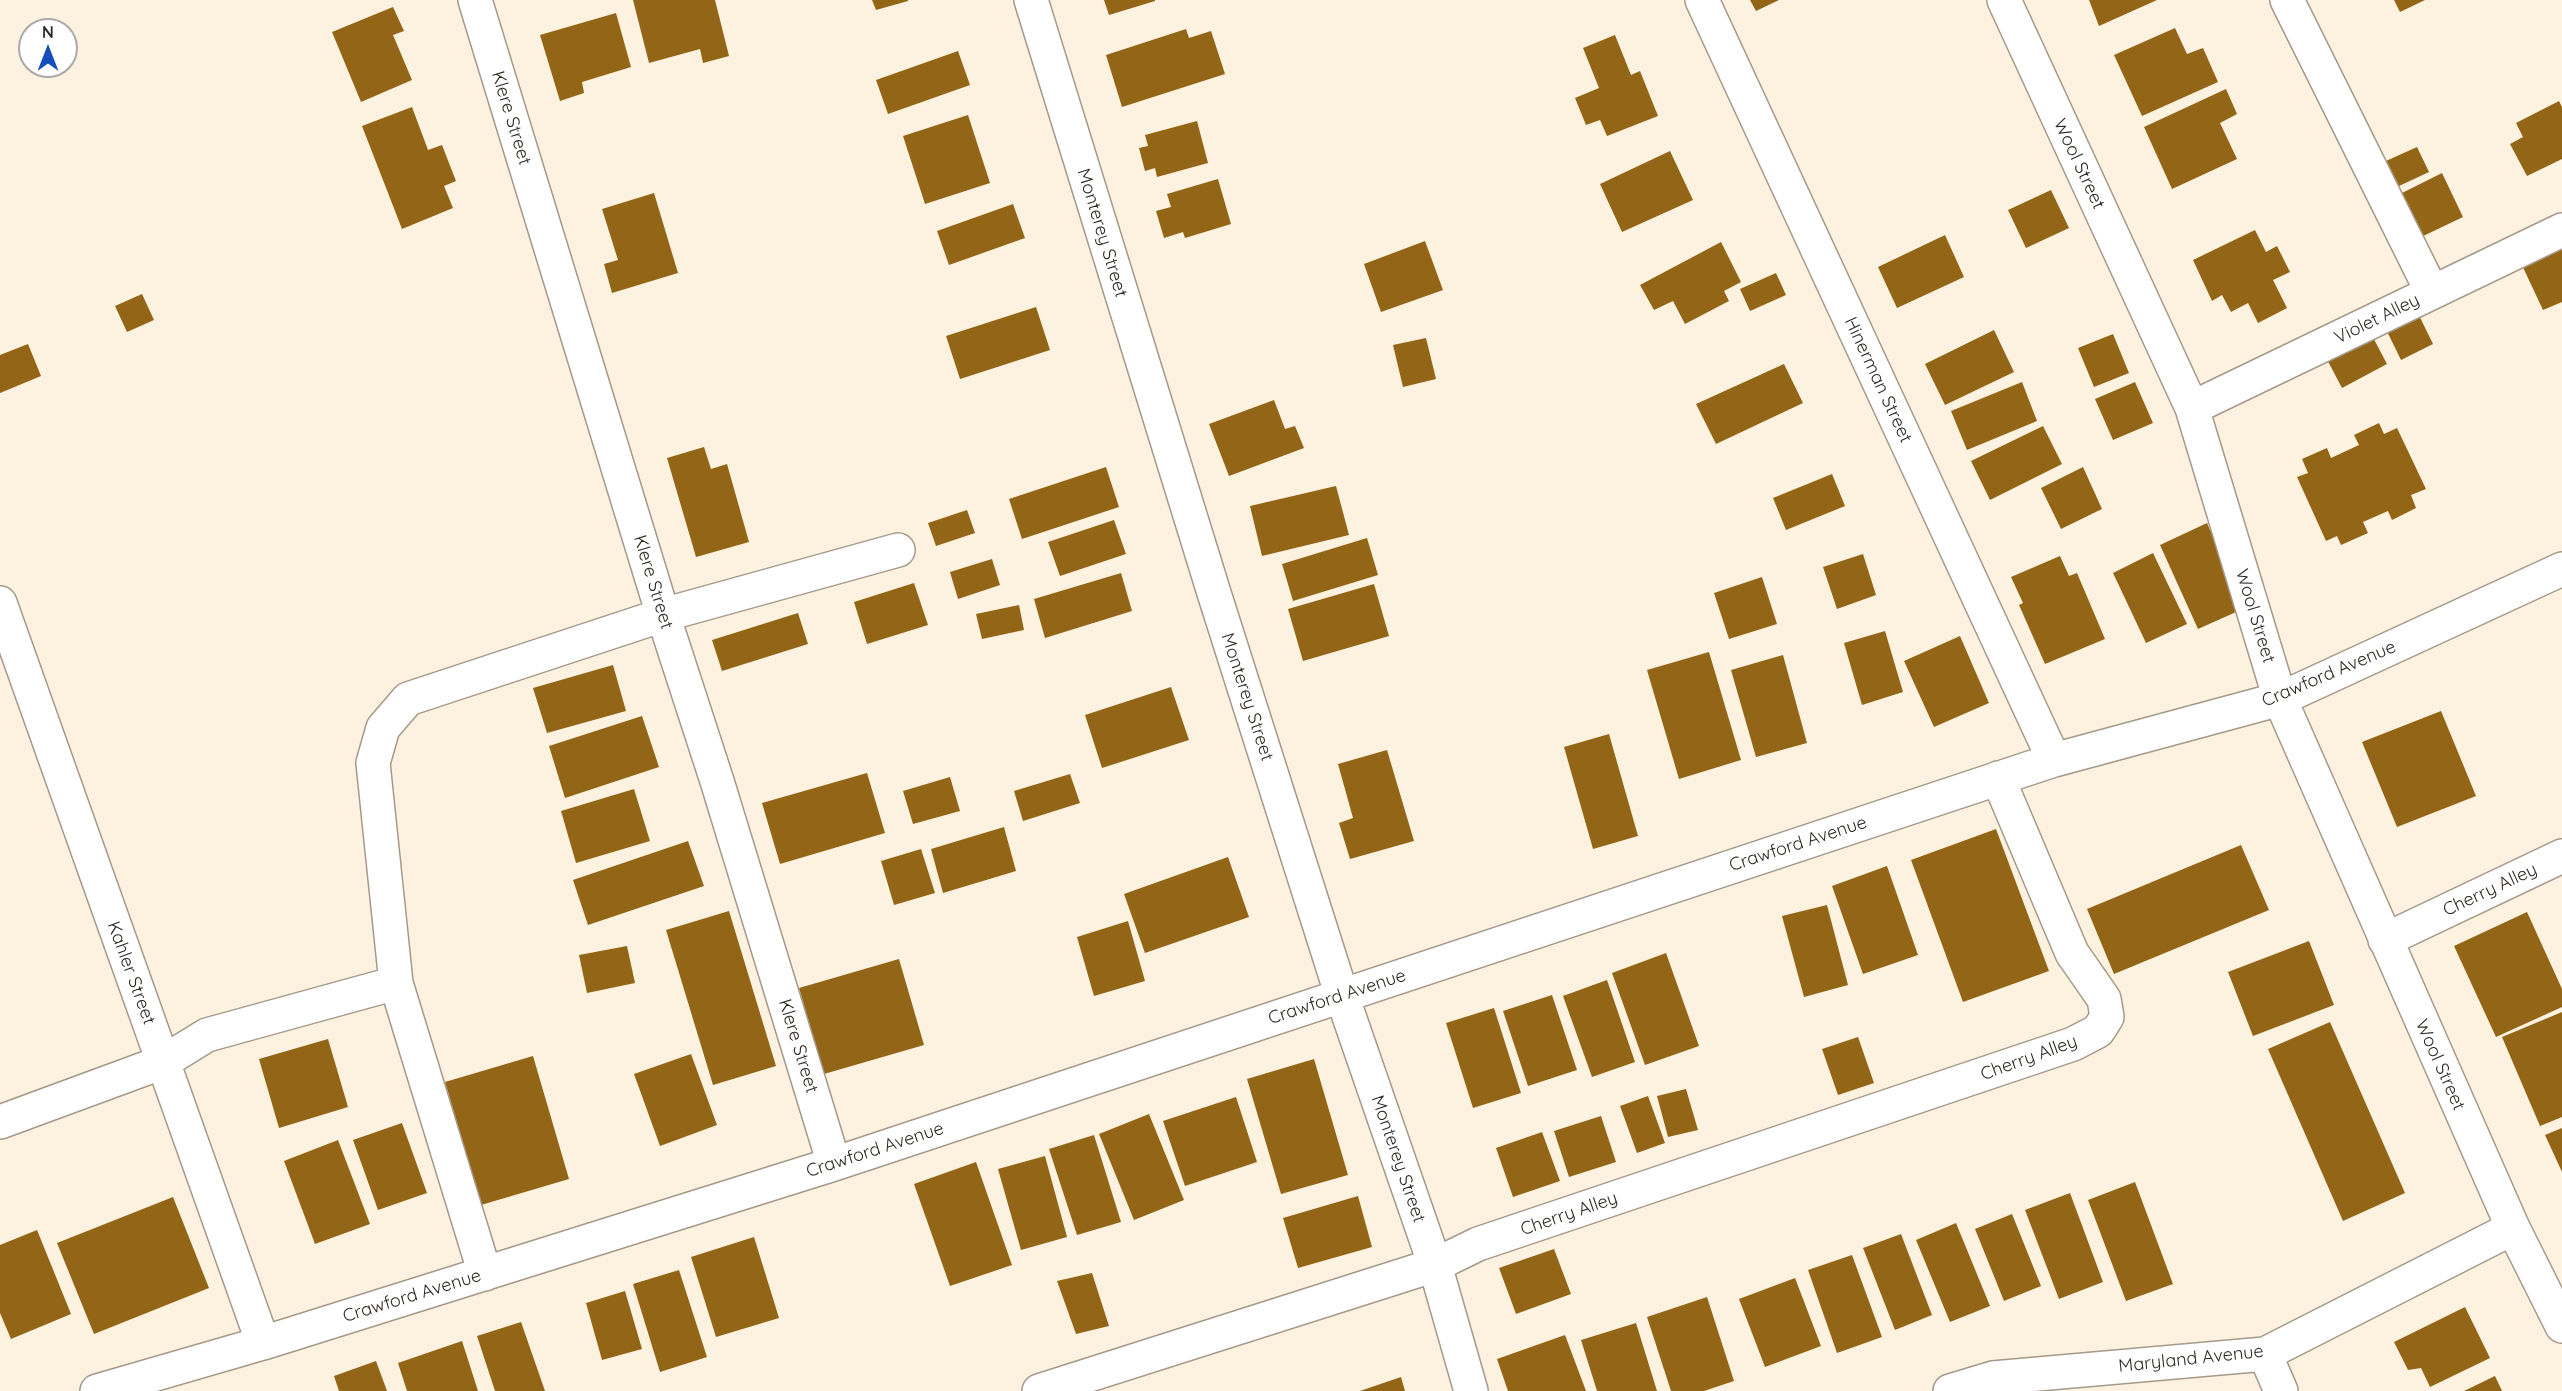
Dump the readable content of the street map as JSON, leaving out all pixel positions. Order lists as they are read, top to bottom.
{
  "streets": {
    "street": [
      "Klere Street",
      "Wool Street",
      "Monterey Street",
      "Violet Alley",
      "Hinerman Street",
      "Crawford Avenue",
      "Cherry Alley",
      "Kahler Street",
      "Maryland Avenue"
    ]
  },
  "crossings": [
    ["Klere Street", "Crawford Avenue"],
    ["Wool Street", "Violet Alley"],
    ["Wool Street", "Crawford Avenue"],
    ["Wool Street", "Cherry Alley"],
    ["Wool Street", "Maryland Avenue"],
    ["Monterey Street", "Crawford Avenue"],
    ["Monterey Street", "Cherry Alley"],
    ["Hinerman Street", "Crawford Avenue"],
    ["Crawford Avenue", "Cherry Alley"],
    ["Crawford Avenue", "Kahler Street"]
  ],
  "north": "top"
}
